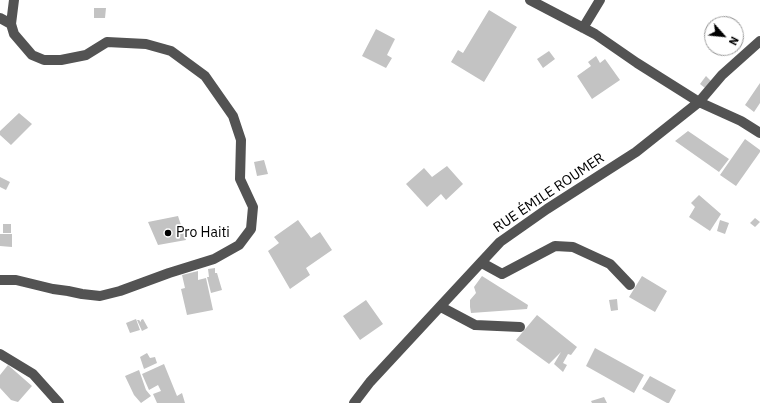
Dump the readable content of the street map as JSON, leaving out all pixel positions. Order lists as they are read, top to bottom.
{
  "streets": {
    "street": ["RUE ÉMILE ROUMER"]
  },
  "places": ["Pro Haiti"],
  "north": "bottom right"
}
